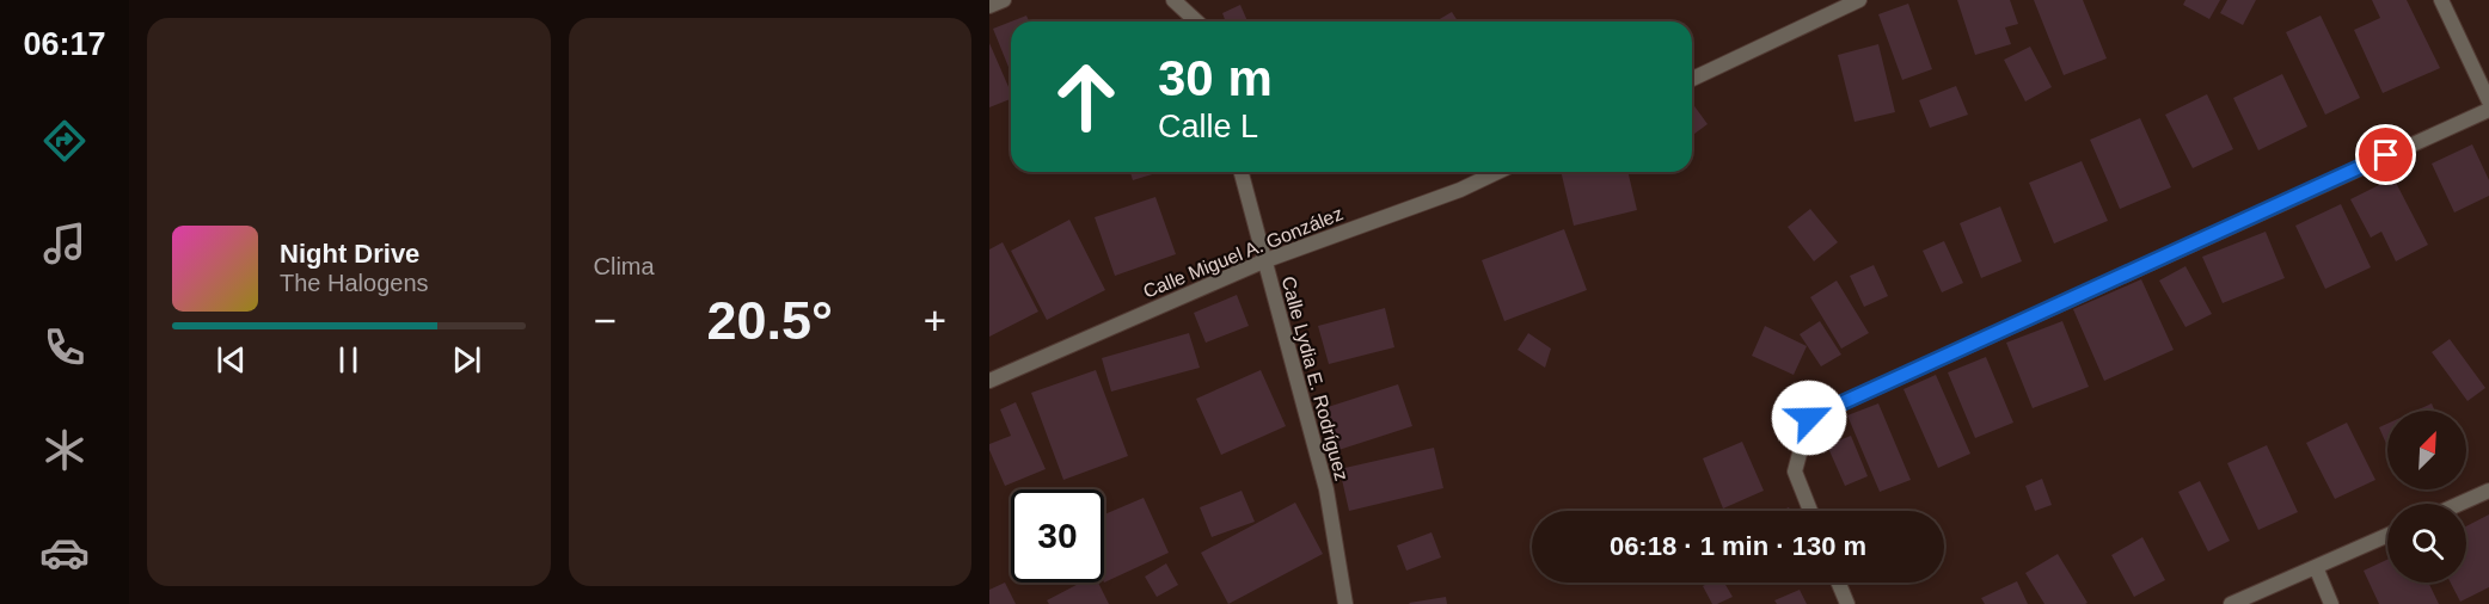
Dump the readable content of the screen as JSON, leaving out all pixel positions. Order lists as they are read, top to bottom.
{
  "streets": {
    "street": ["Calle Miguel A. González", "Calle Lydia E. Rodríguez"]
  },
  "crossings": [
    ["Calle Miguel A. González", "Calle Lydia E. Rodríguez"]
  ],
  "north": "top right",
  "page": {
    "tabs": "06:17",
    "tile": "Clima",
    "turn": ["30 m", "Calle L"],
    "song": ["Night Drive", "The Halogens"],
    "heat": ["−", "20.5°", "+"],
    "limit": "30",
    "trip": "06:18 · 1 min · 130 m"
  }
}
